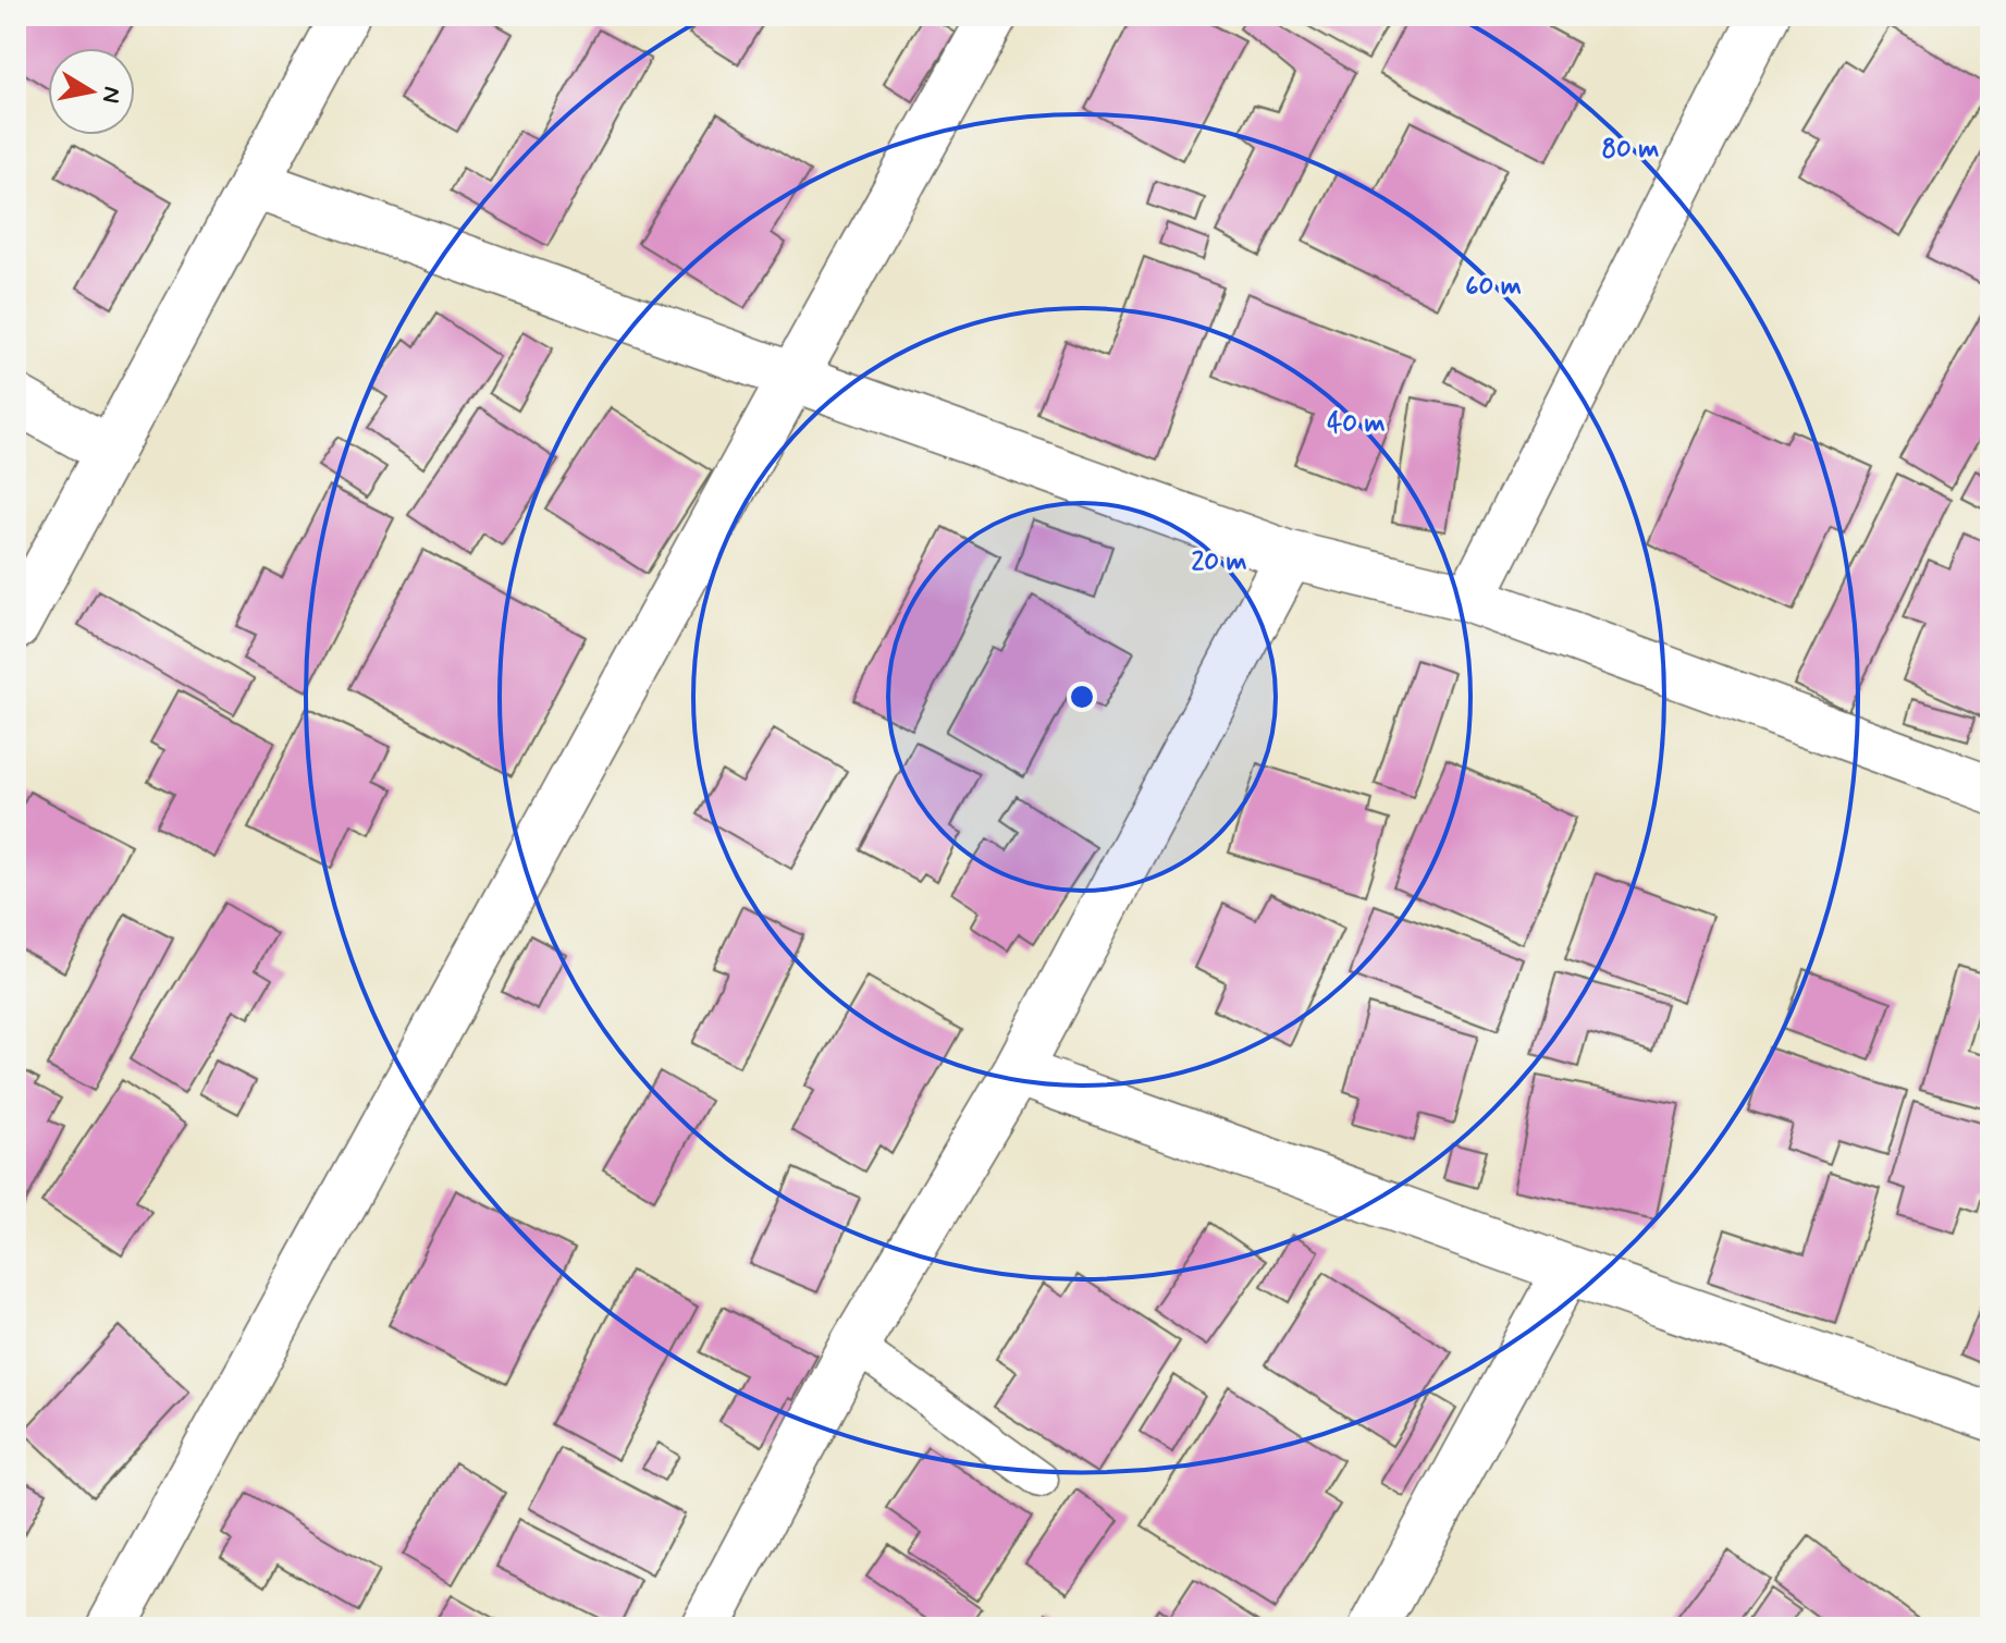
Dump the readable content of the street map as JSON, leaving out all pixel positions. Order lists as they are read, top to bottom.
{
  "north": "right",
  "rings": [
    "80 m",
    "60 m",
    "40 m",
    "20 m"
  ]
}
